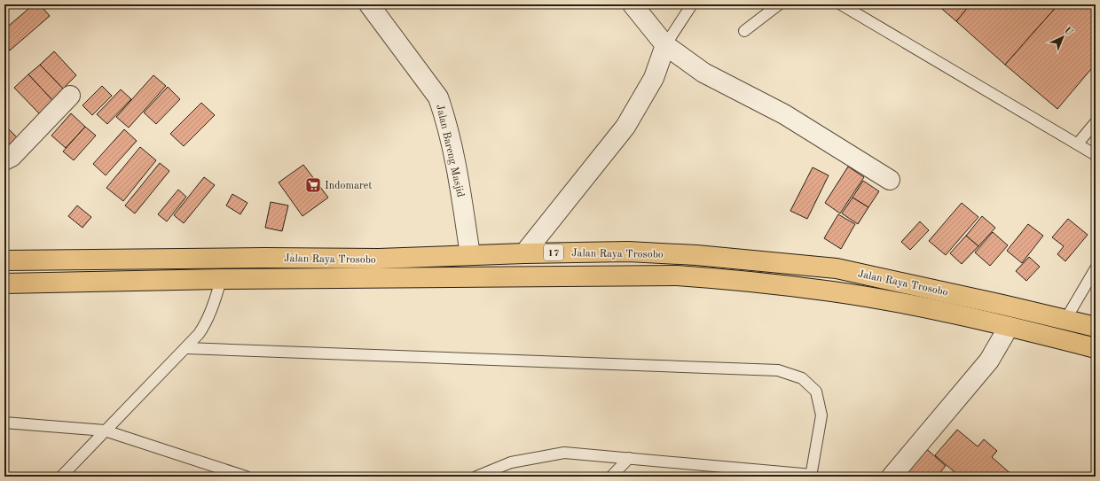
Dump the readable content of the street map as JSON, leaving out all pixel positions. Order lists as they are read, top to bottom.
{
  "streets": {
    "highway": ["17", "Jalan Raya Trosobo"],
    "street": ["Jalan Bareng Masjid"]
  },
  "crossings": [
    ["Jalan Bareng Masjid", "Jalan Raya Trosobo"]
  ],
  "places": {
    "supermarket": ["Indomaret"]
  },
  "north": "top right"
}
